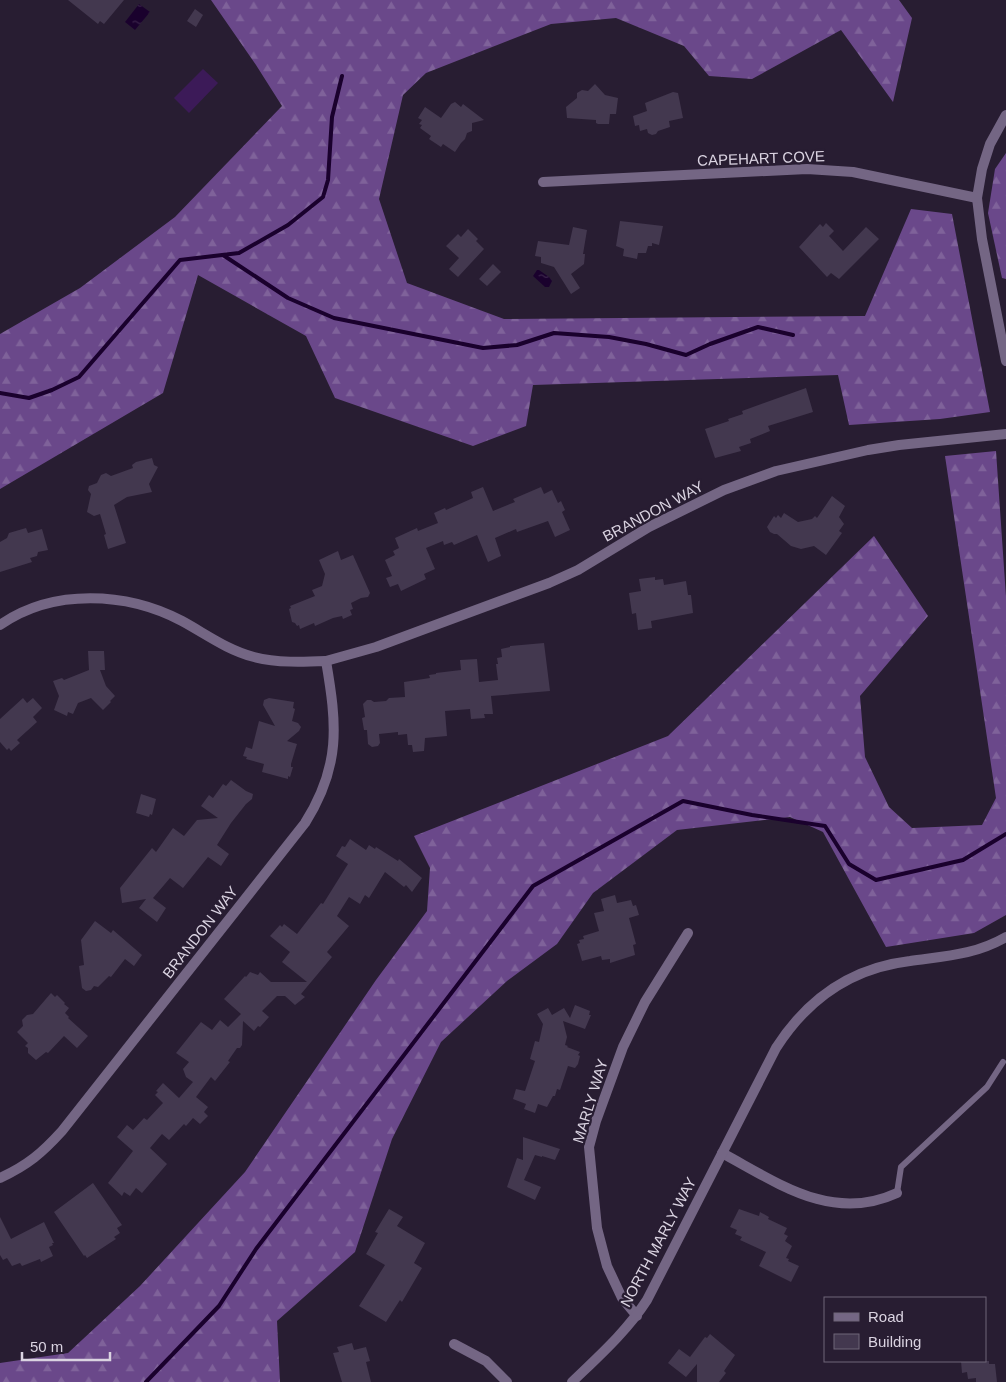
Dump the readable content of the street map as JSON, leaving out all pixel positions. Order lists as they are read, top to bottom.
{
  "streets": {
    "street": [
      "CAPEHART COVE",
      "BRANDON WAY",
      "MARLY WAY",
      "NORTH MARLY WAY"
    ]
  },
  "crossings": [
    ["MARLY WAY", "NORTH MARLY WAY"]
  ],
  "legend": ["Road", "Building"],
  "scale_bar": "50 m"
}
